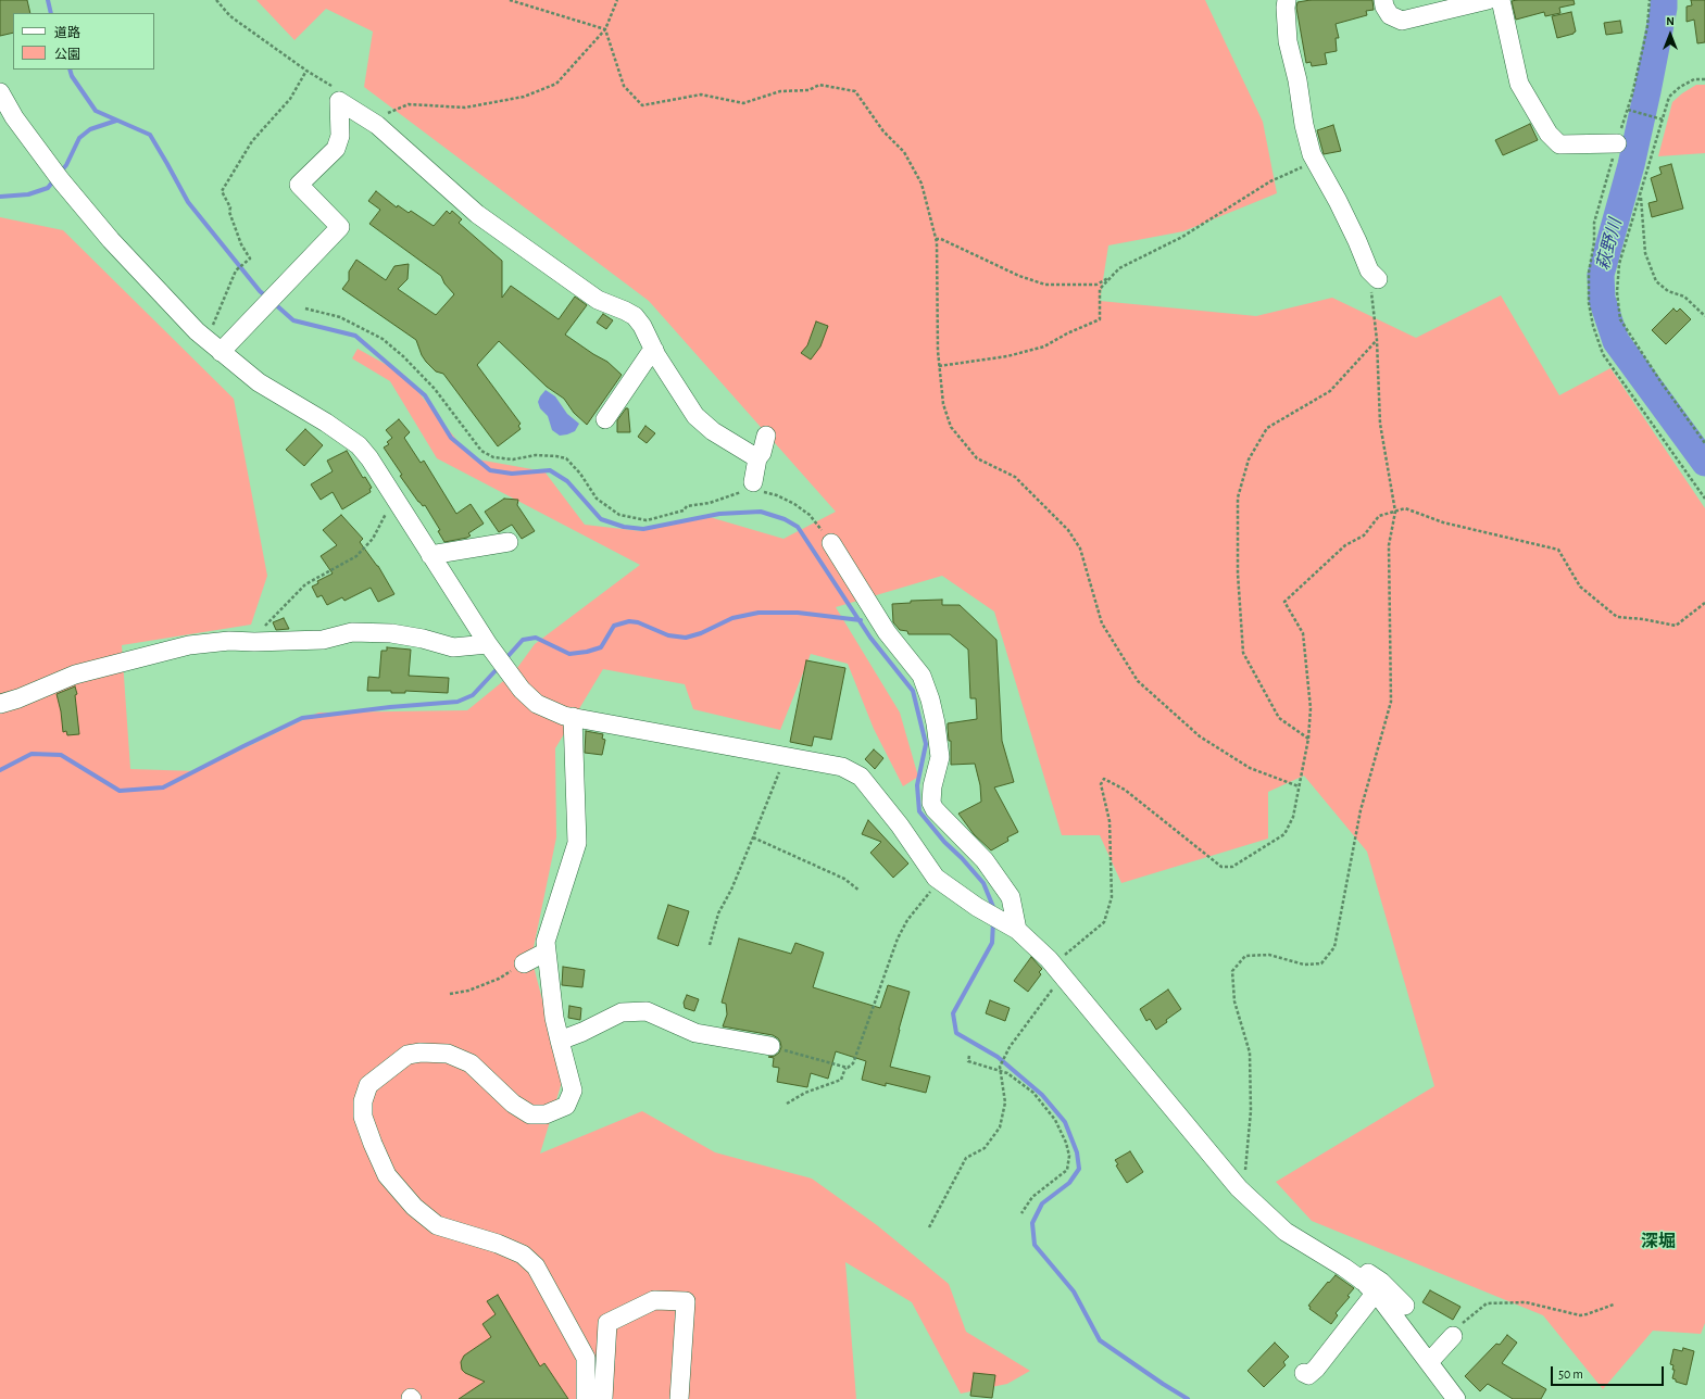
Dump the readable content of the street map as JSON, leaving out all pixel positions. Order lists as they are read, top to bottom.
{
  "districts": ["深堀"],
  "water": ["萩野川"],
  "legend": ["道路", "公園"],
  "scale_bar": "50 m",
  "north": "top"
}
